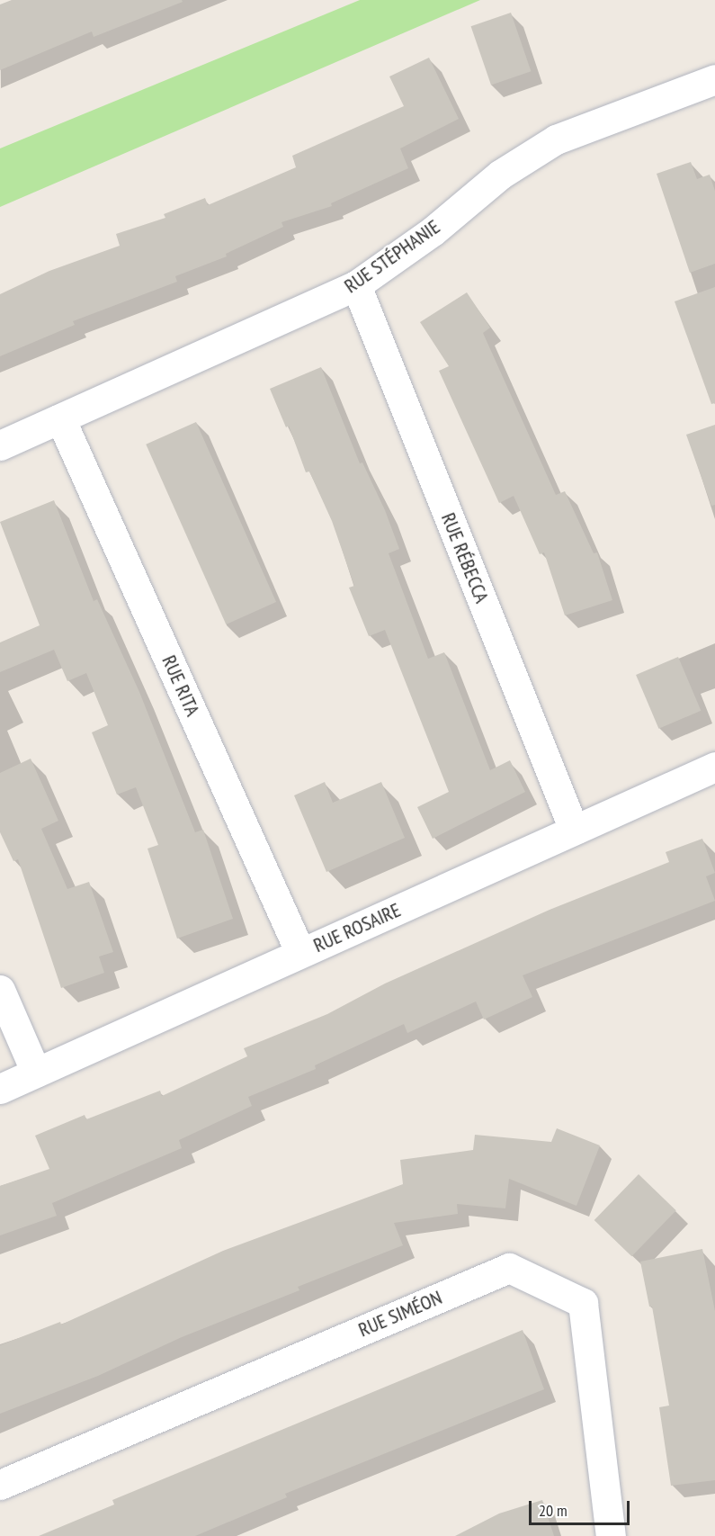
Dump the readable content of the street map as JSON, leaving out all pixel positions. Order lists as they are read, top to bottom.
{
  "streets": {
    "street": [
      "RUE STÉPHANIE",
      "RUE RÉBECCA",
      "RUE RITA",
      "RUE ROSAIRE",
      "RUE SIMÉON"
    ]
  },
  "crossings": [
    ["RUE STÉPHANIE", "RUE RÉBECCA"],
    ["RUE STÉPHANIE", "RUE RITA"],
    ["RUE RÉBECCA", "RUE ROSAIRE"],
    ["RUE RITA", "RUE ROSAIRE"]
  ],
  "scale_bar": "20 m"
}
